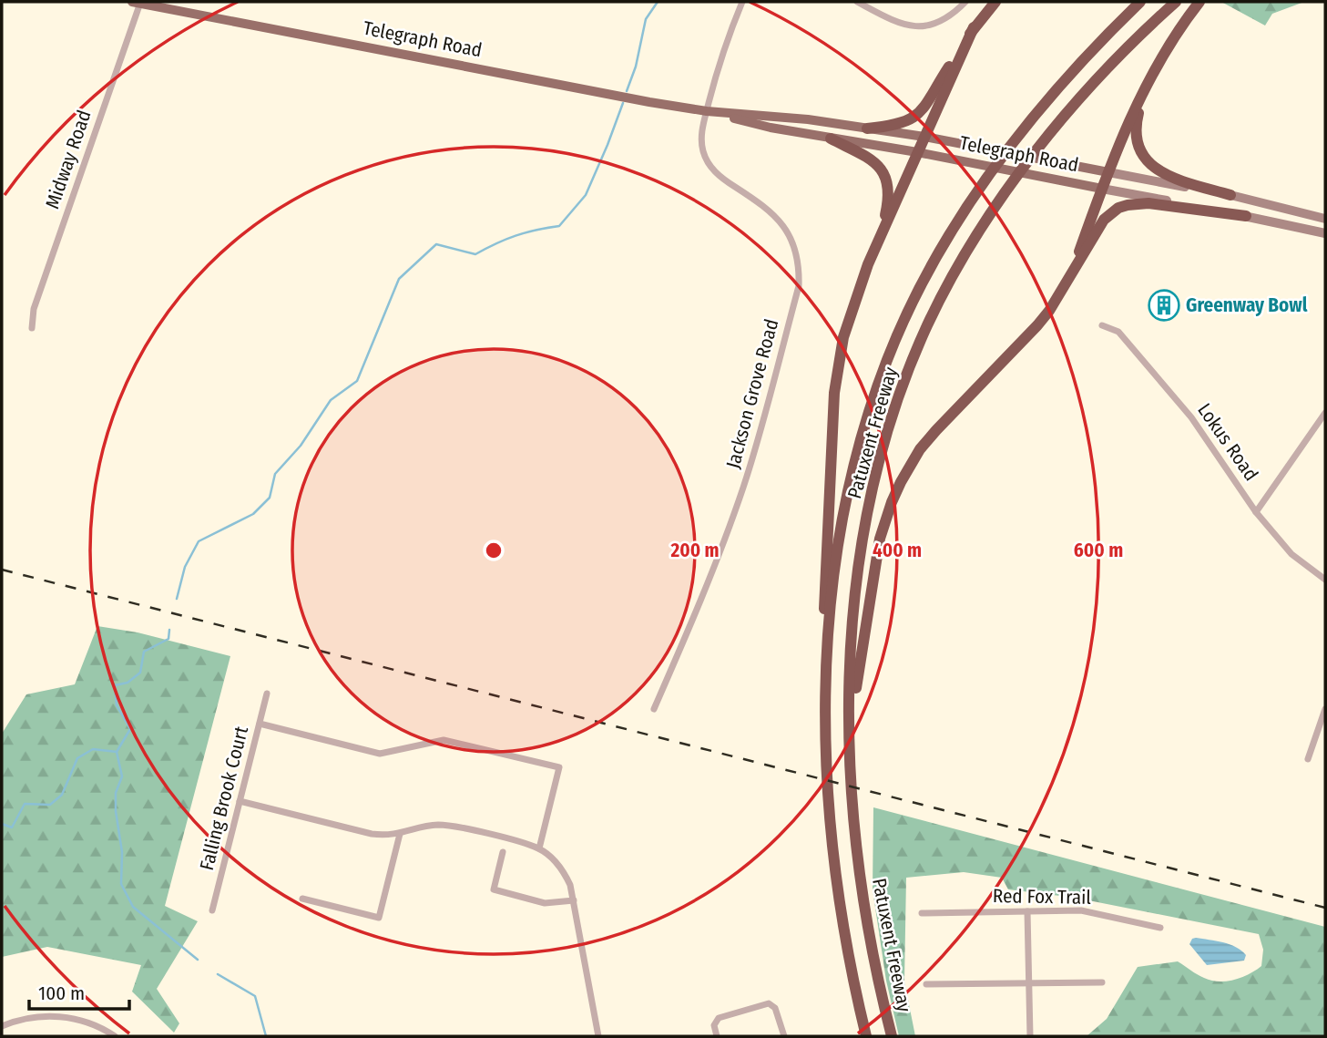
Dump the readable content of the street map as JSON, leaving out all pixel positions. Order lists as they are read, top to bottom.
{
  "streets": {
    "highway": ["Patuxent Freeway"],
    "main road": ["Telegraph Road"],
    "street": [
      "Midway Road",
      "Jackson Grove Road",
      "Lokus Road",
      "Falling Brook Court",
      "Red Fox Trail"
    ]
  },
  "crossings": [
    ["Telegraph Road", "Midway Road"],
    ["Telegraph Road", "Jackson Grove Road"]
  ],
  "places": {
    "building": ["Greenway Bowl"]
  },
  "scale_bar": "100 m",
  "rings": ["200 m", "400 m", "600 m"]
}
